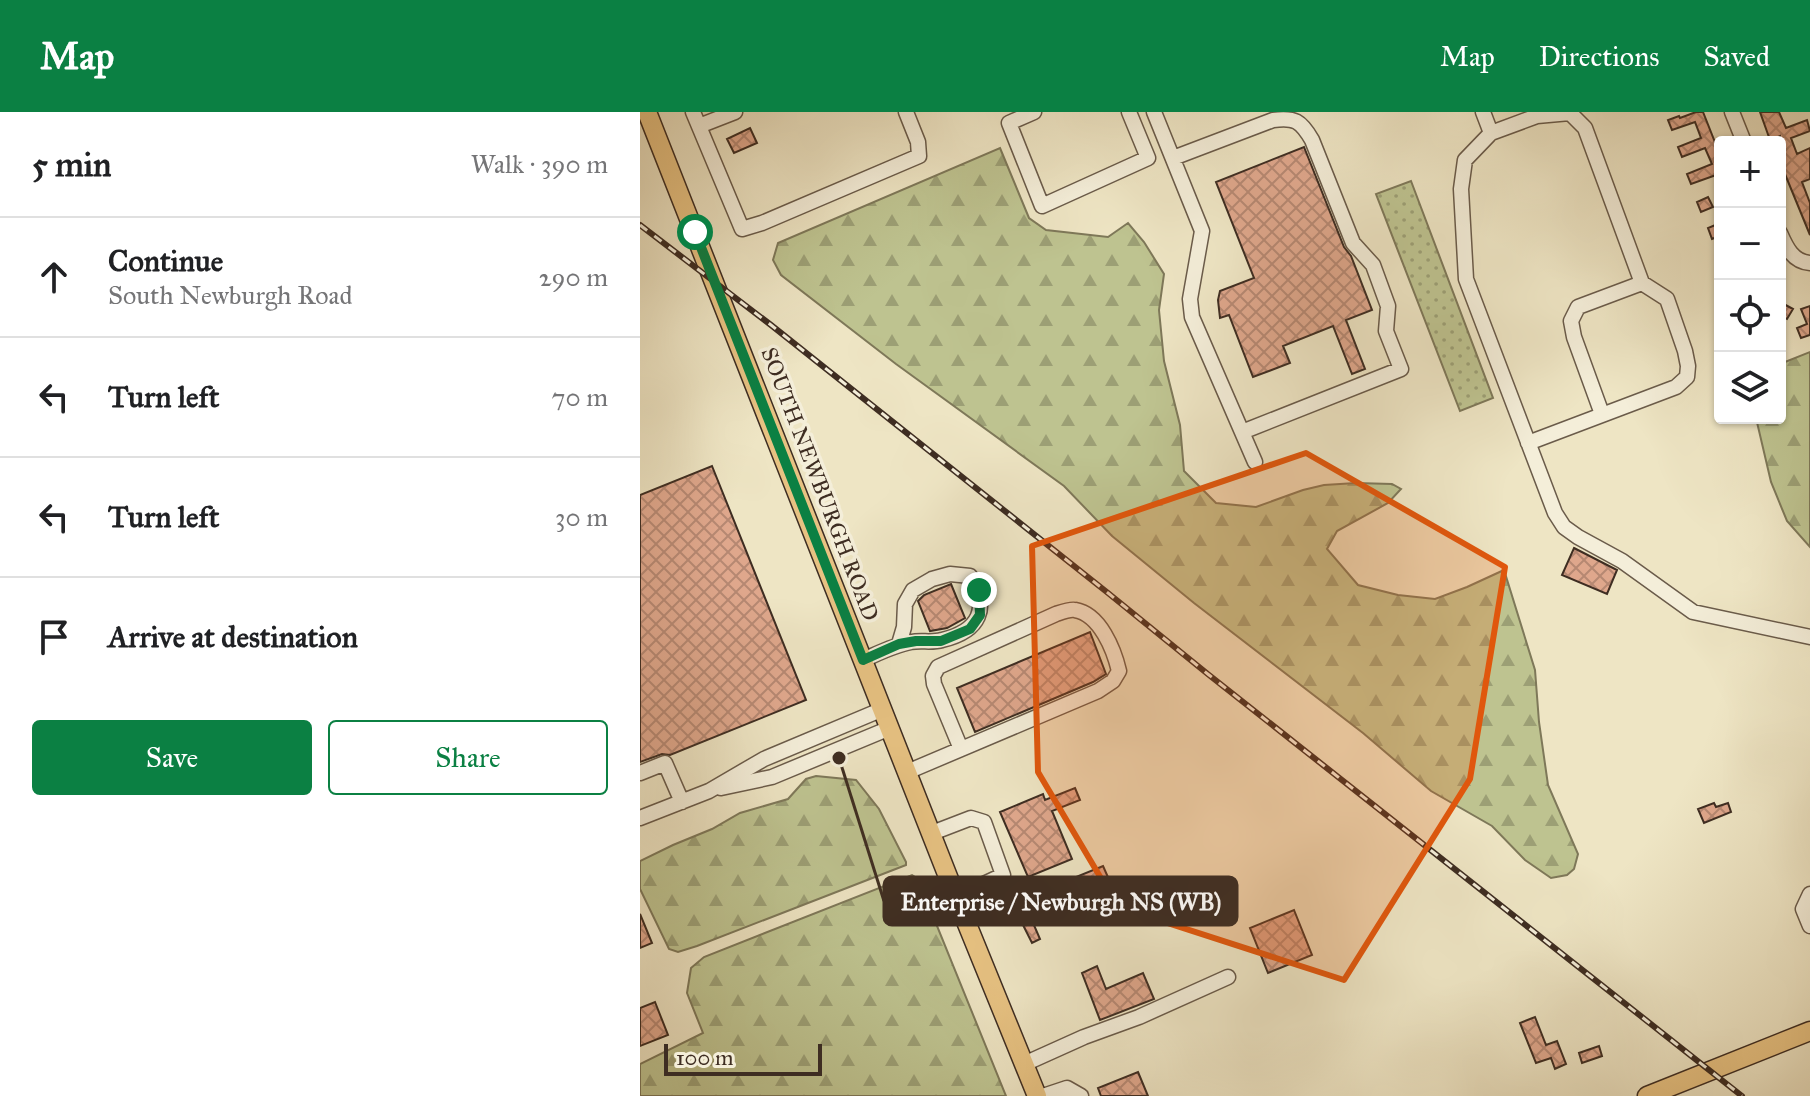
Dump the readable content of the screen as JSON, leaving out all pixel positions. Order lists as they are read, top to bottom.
{
  "streets": {
    "main road": ["SOUTH NEWBURGH ROAD"]
  },
  "places": ["Enterprise / Newburgh NS (WB)"],
  "scale_bar": "100 m",
  "page": {
    "header": "Map",
    "nav": ["Map", "Directions", "Saved"],
    "heading": ["5 min", "Walk · 390 m"],
    "map_buttons": ["+", "−"],
    "list": [
      ["Continue", "South Newburgh Road", "290 m"],
      ["Turn left", "70 m"],
      ["Turn left", "30 m"],
      "Arrive at destination"
    ],
    "buttons": ["Save", "Share"],
    "scale": "100 m"
  }
}
